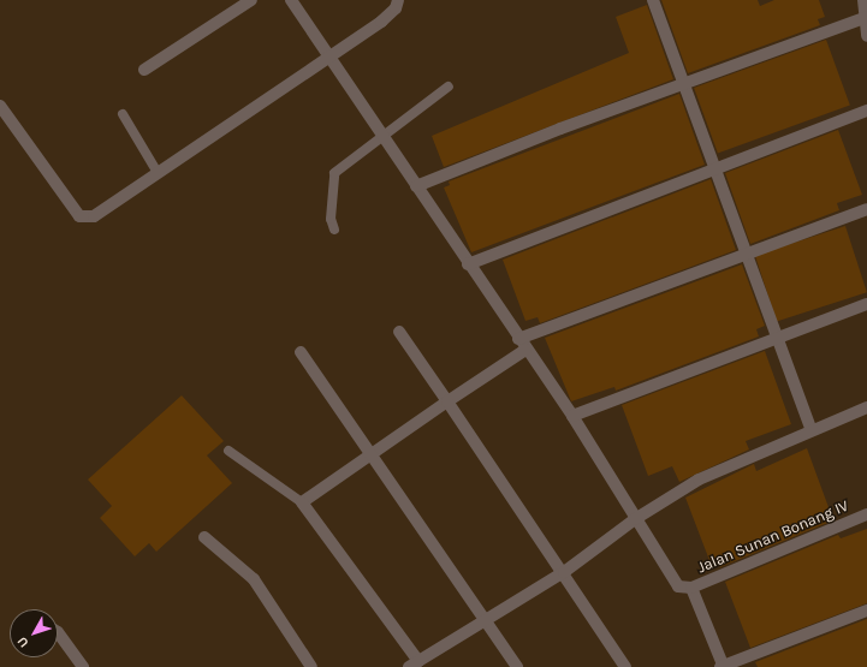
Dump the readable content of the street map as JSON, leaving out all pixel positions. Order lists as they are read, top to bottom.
{
  "streets": {
    "street": ["Jalan Sunan Bonang IV"]
  },
  "north": "bottom left"
}
